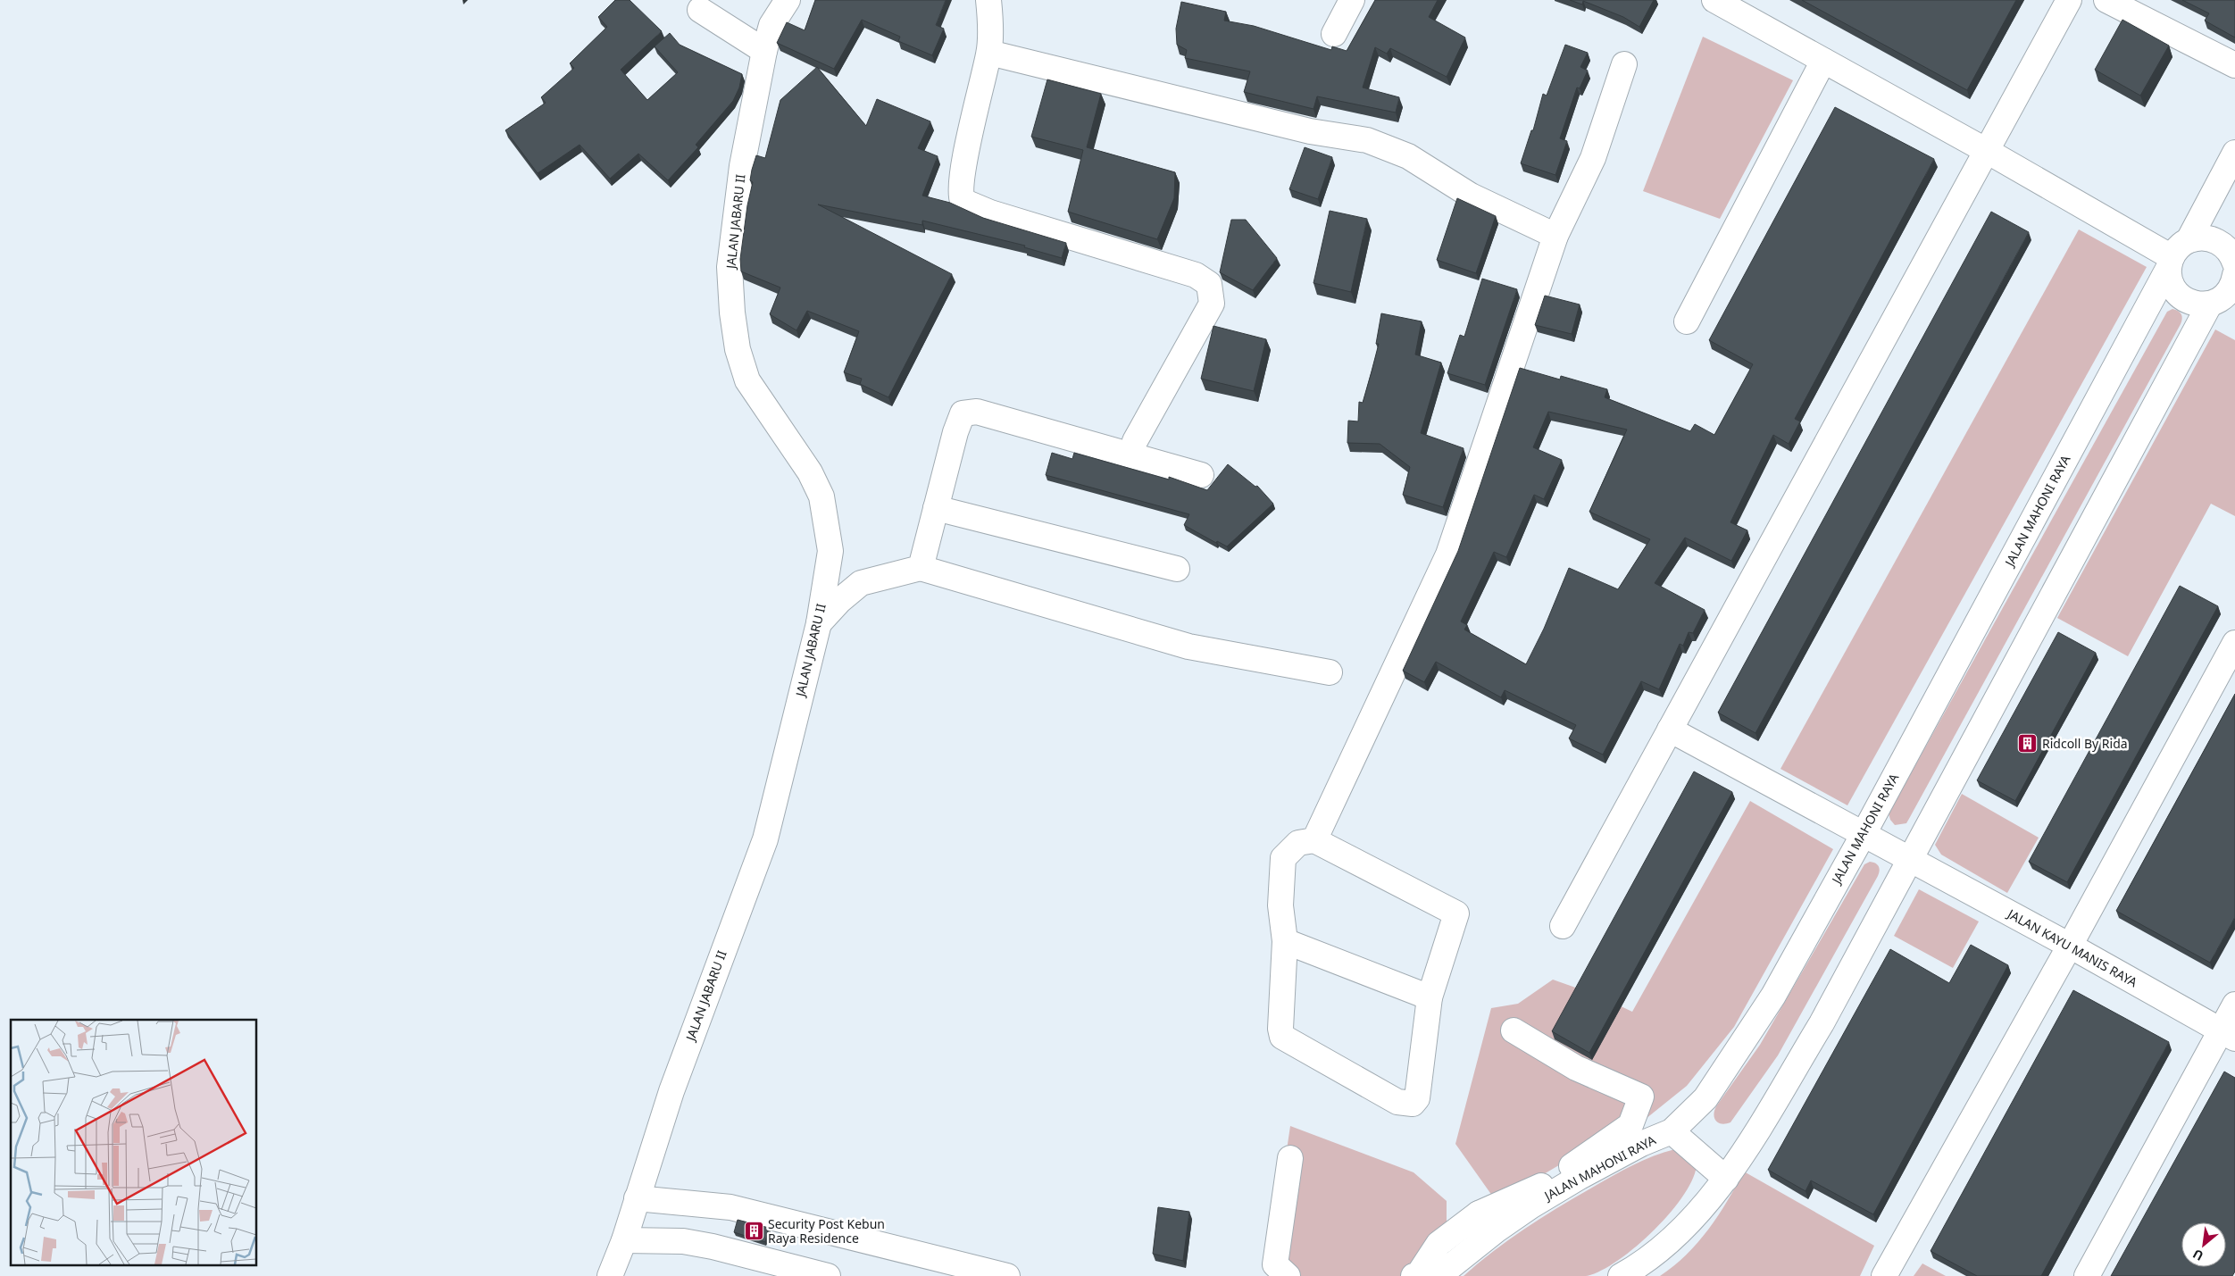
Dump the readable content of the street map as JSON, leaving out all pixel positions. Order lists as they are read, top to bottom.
{
  "streets": {
    "street": ["JALAN JABARU II", "JALAN MAHONI RAYA", "JALAN KAYU MANIS RAYA"]
  },
  "crossings": [
    ["JALAN MAHONI RAYA", "JALAN KAYU MANIS RAYA"]
  ],
  "places": {
    "building": ["Ridcoll By Rida", "Security Post Kebun Raya Residence"]
  },
  "north": "bottom left"
}
